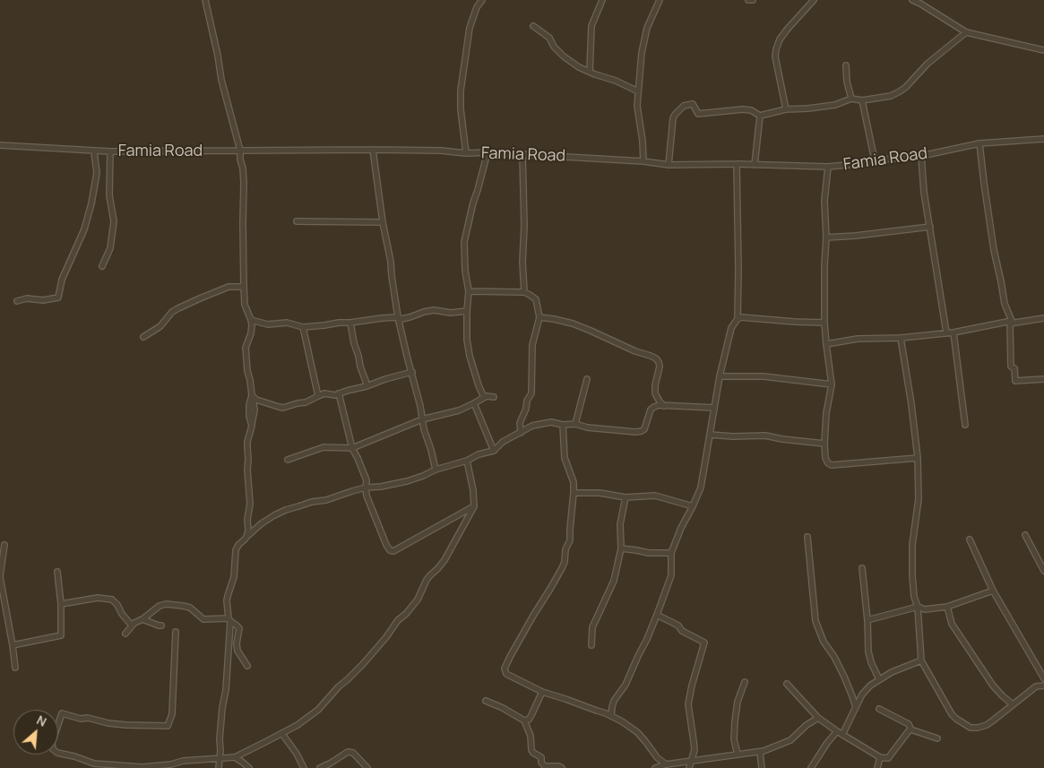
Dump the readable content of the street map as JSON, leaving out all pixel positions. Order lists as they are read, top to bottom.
{
  "streets": {
    "street": ["Famia Road"]
  },
  "north": "top right"
}
